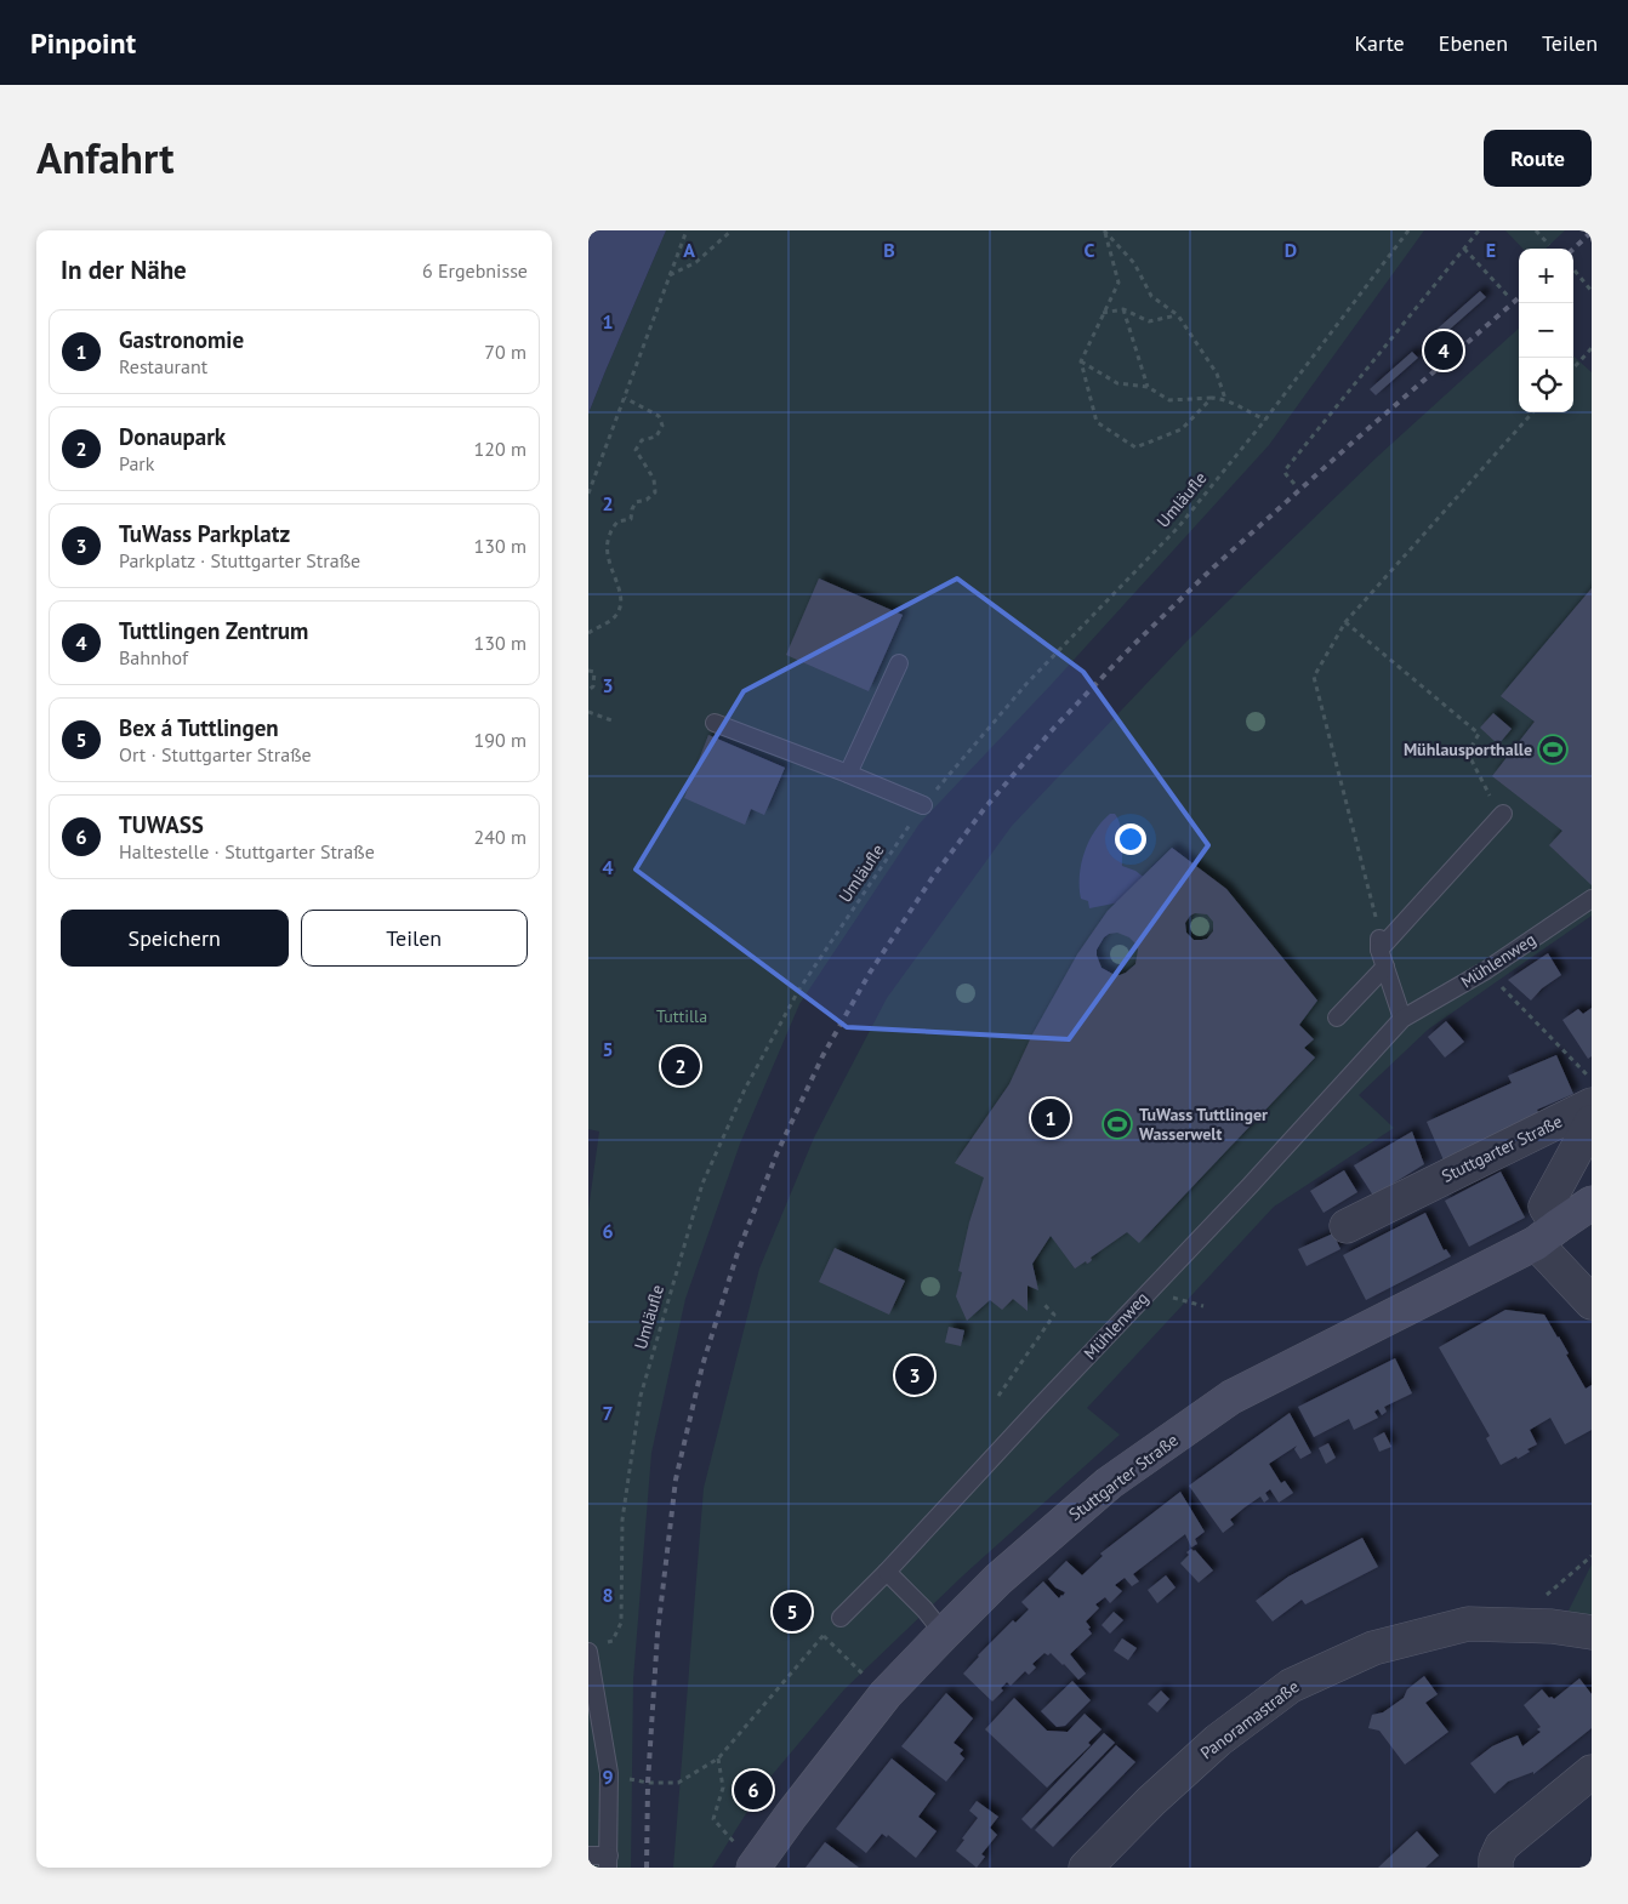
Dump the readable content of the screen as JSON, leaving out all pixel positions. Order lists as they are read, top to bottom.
{
  "streets": {
    "main road": ["Stuttgarter Straße"],
    "street": ["Panoramastraße"],
    "lane": ["Mühlenweg"],
    "path": ["Umläufle"]
  },
  "parks": ["Tuttilla"],
  "places": {
    "sports": ["Mühlausporthalle", "TuWass Tuttlinger Wasserwelt"]
  },
  "page": {
    "header": "Pinpoint",
    "nav": ["Karte", "Ebenen", "Teilen"],
    "title": "Anfahrt",
    "buttons": [
      "Route",
      ["Speichern", "Teilen"]
    ],
    "heading": ["In der Nähe", "6 Ergebnisse"],
    "map_buttons": ["+", "−"],
    "list": [
      {
        "mark": "1",
        "name": "Gastronomie",
        "note": "Restaurant",
        "value": "70 m"
      },
      {
        "mark": "2",
        "name": "Donaupark",
        "note": "Park",
        "value": "120 m"
      },
      {
        "mark": "3",
        "name": "TuWass Parkplatz",
        "note": "Parkplatz · Stuttgarter Straße",
        "value": "130 m"
      },
      {
        "mark": "4",
        "name": "Tuttlingen Zentrum",
        "note": "Bahnhof",
        "value": "130 m"
      },
      {
        "mark": "5",
        "name": "Bex á Tuttlingen",
        "note": "Ort · Stuttgarter Straße",
        "value": "190 m"
      },
      {
        "mark": "6",
        "name": "TUWASS",
        "note": "Haltestelle · Stuttgarter Straße",
        "value": "240 m"
      }
    ],
    "pins": [
      "4",
      "2",
      "1",
      "3",
      "5",
      "6"
    ]
  },
  "grid": {
    "columns": [
      "A",
      "B",
      "C",
      "D",
      "E"
    ],
    "rows": [
      "1",
      "2",
      "3",
      "4",
      "5",
      "6",
      "7",
      "8",
      "9"
    ]
  }
}
